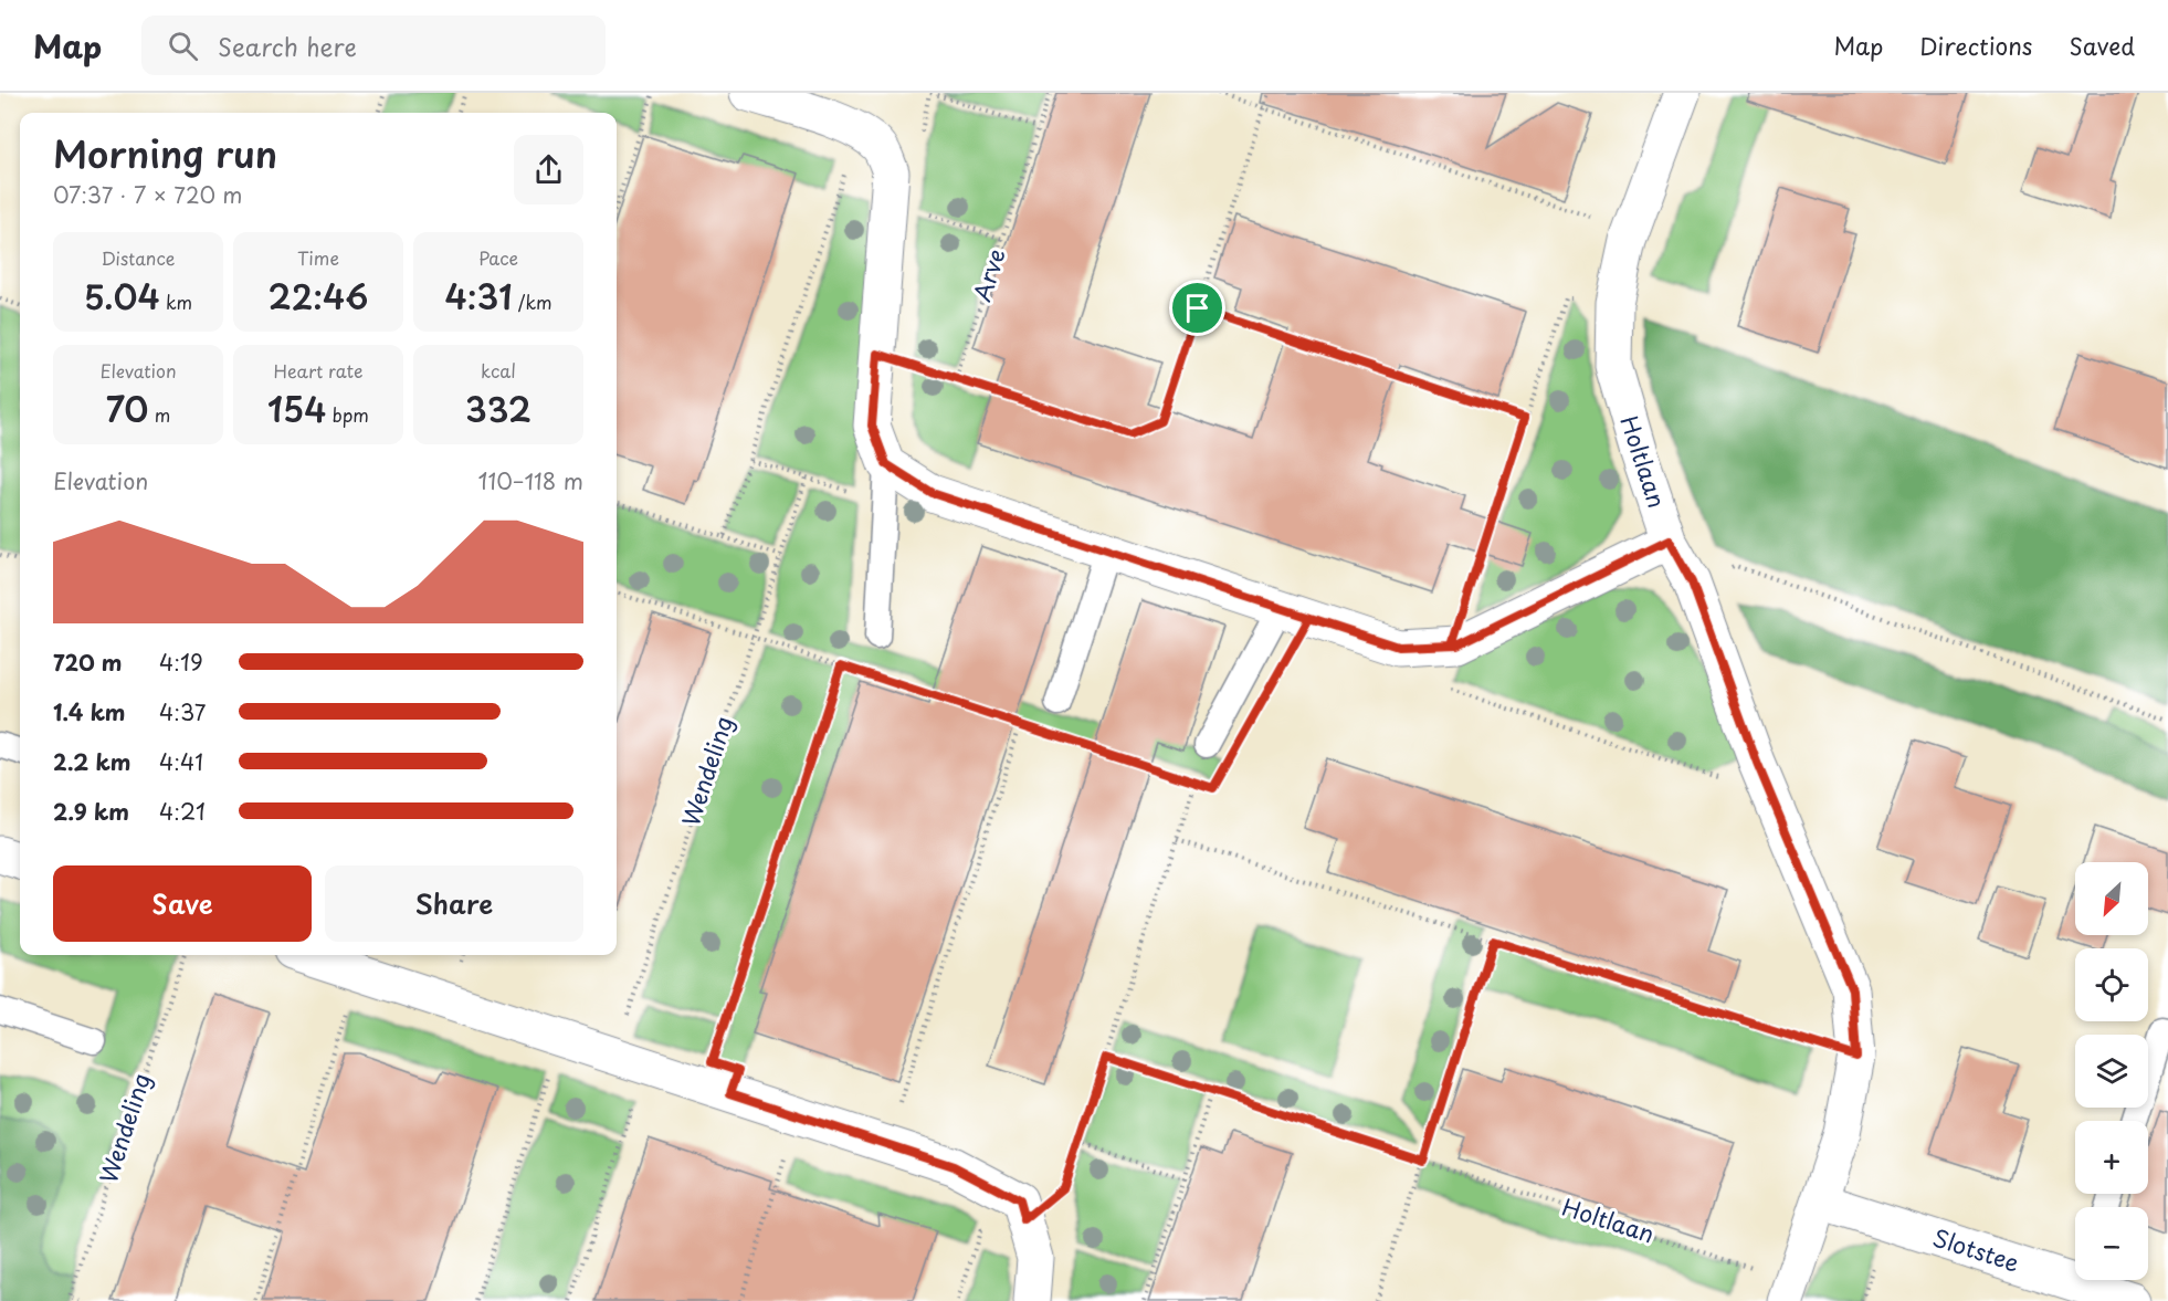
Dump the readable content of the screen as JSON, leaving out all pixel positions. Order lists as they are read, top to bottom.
{
  "streets": {
    "street": ["Holtlaan", "Slotstee"],
    "path": ["Arve", "Wendeling"]
  },
  "crossings": [
    ["Holtlaan", "Slotstee"]
  ],
  "north": "bottom left",
  "page": {
    "header": "Map",
    "search": "Search here",
    "nav": ["Map", "Directions", "Saved"],
    "heading": ["Morning run", "07:37 · 7 × 720 m"],
    "stats": [
      ["Distance", "5.04 km"],
      ["Time", "22:46"],
      ["Pace", "4:31 /km"],
      ["Elevation", "70 m"],
      ["Heart rate", "154 bpm"],
      ["kcal", "332"]
    ],
    "chart": ["Elevation", "110–118 m"],
    "list": [
      {
        "name": "720 m",
        "note": "4:19"
      },
      {
        "name": "1.4 km",
        "note": "4:37"
      },
      {
        "name": "2.2 km",
        "note": "4:41"
      },
      {
        "name": "2.9 km",
        "note": "4:21"
      }
    ],
    "buttons": ["Save", "Share"],
    "map_buttons": ["+", "−"]
  }
}
